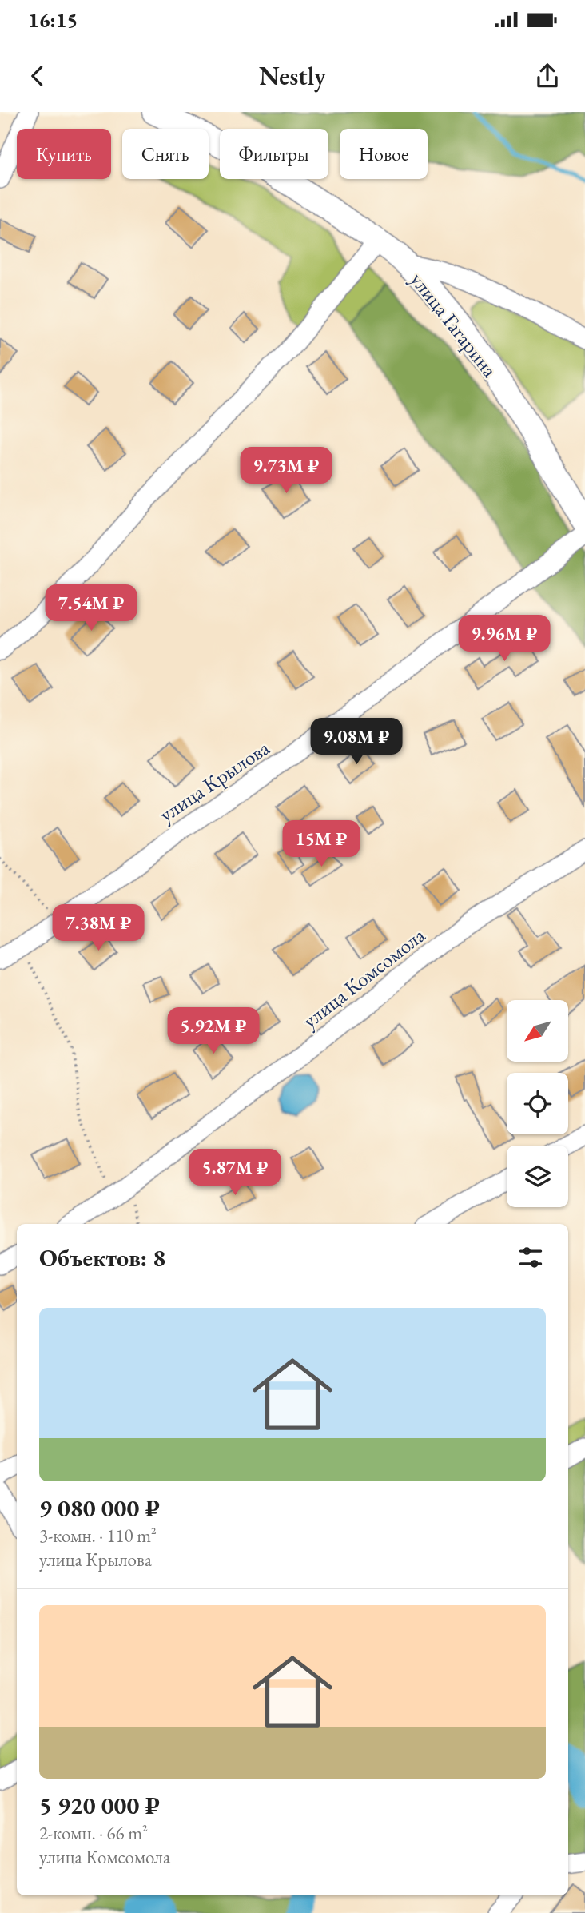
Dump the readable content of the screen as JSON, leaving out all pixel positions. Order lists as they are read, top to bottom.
{
  "streets": {
    "main road": ["улица Гагарина"],
    "street": ["улица Крылова", "улица Комсомола"]
  },
  "north": "bottom left",
  "page": {
    "status": "16:15",
    "header": "Nestly",
    "chip": [
      "Купить",
      "Снять",
      "Фильтры",
      "Новое"
    ],
    "price": [
      "9.73M ₽",
      "7.54M ₽",
      "9.96M ₽",
      "9.08M ₽",
      "15M ₽",
      "7.38M ₽",
      "5.92M ₽",
      "5.87M ₽"
    ],
    "heading": "Объектов: 8",
    "list": [
      {
        "name": "9 080 000 ₽",
        "note": "3-комн. · 110 m² · улица Крылова"
      },
      {
        "name": "5 920 000 ₽",
        "note": "2-комн. · 66 m² · улица Комсомола"
      }
    ]
  }
}
